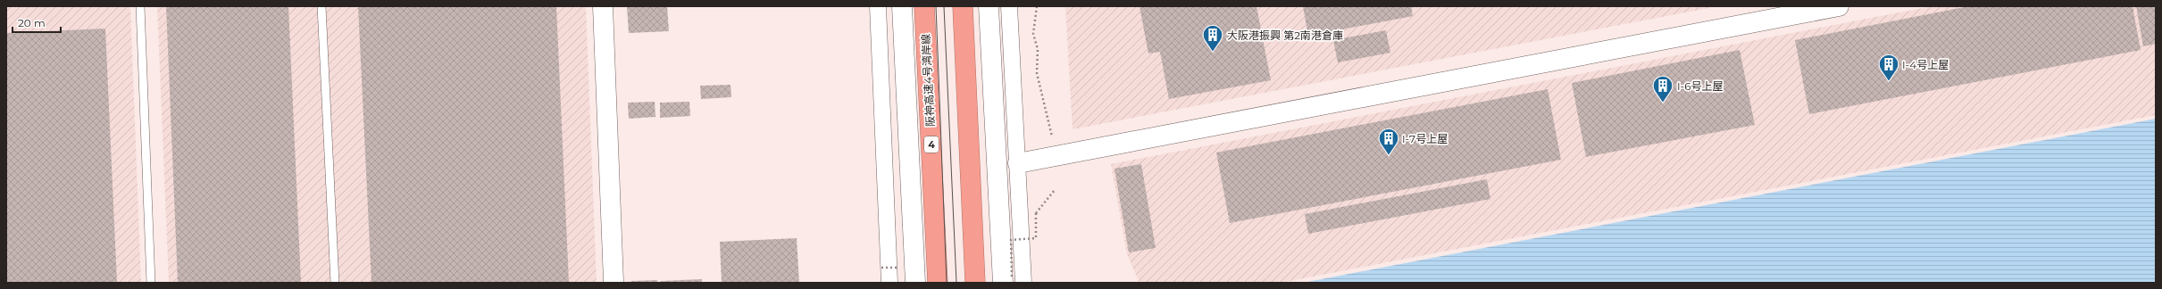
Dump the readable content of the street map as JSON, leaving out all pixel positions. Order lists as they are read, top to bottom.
{
  "streets": {
    "highway": ["阪神高速4号湾岸線", "4"]
  },
  "places": {
    "building": [
      "大阪港振興 第2南港倉庫",
      "I-4号上屋",
      "I-6号上屋",
      "I-7号上屋"
    ]
  },
  "scale_bar": "20 m"
}
